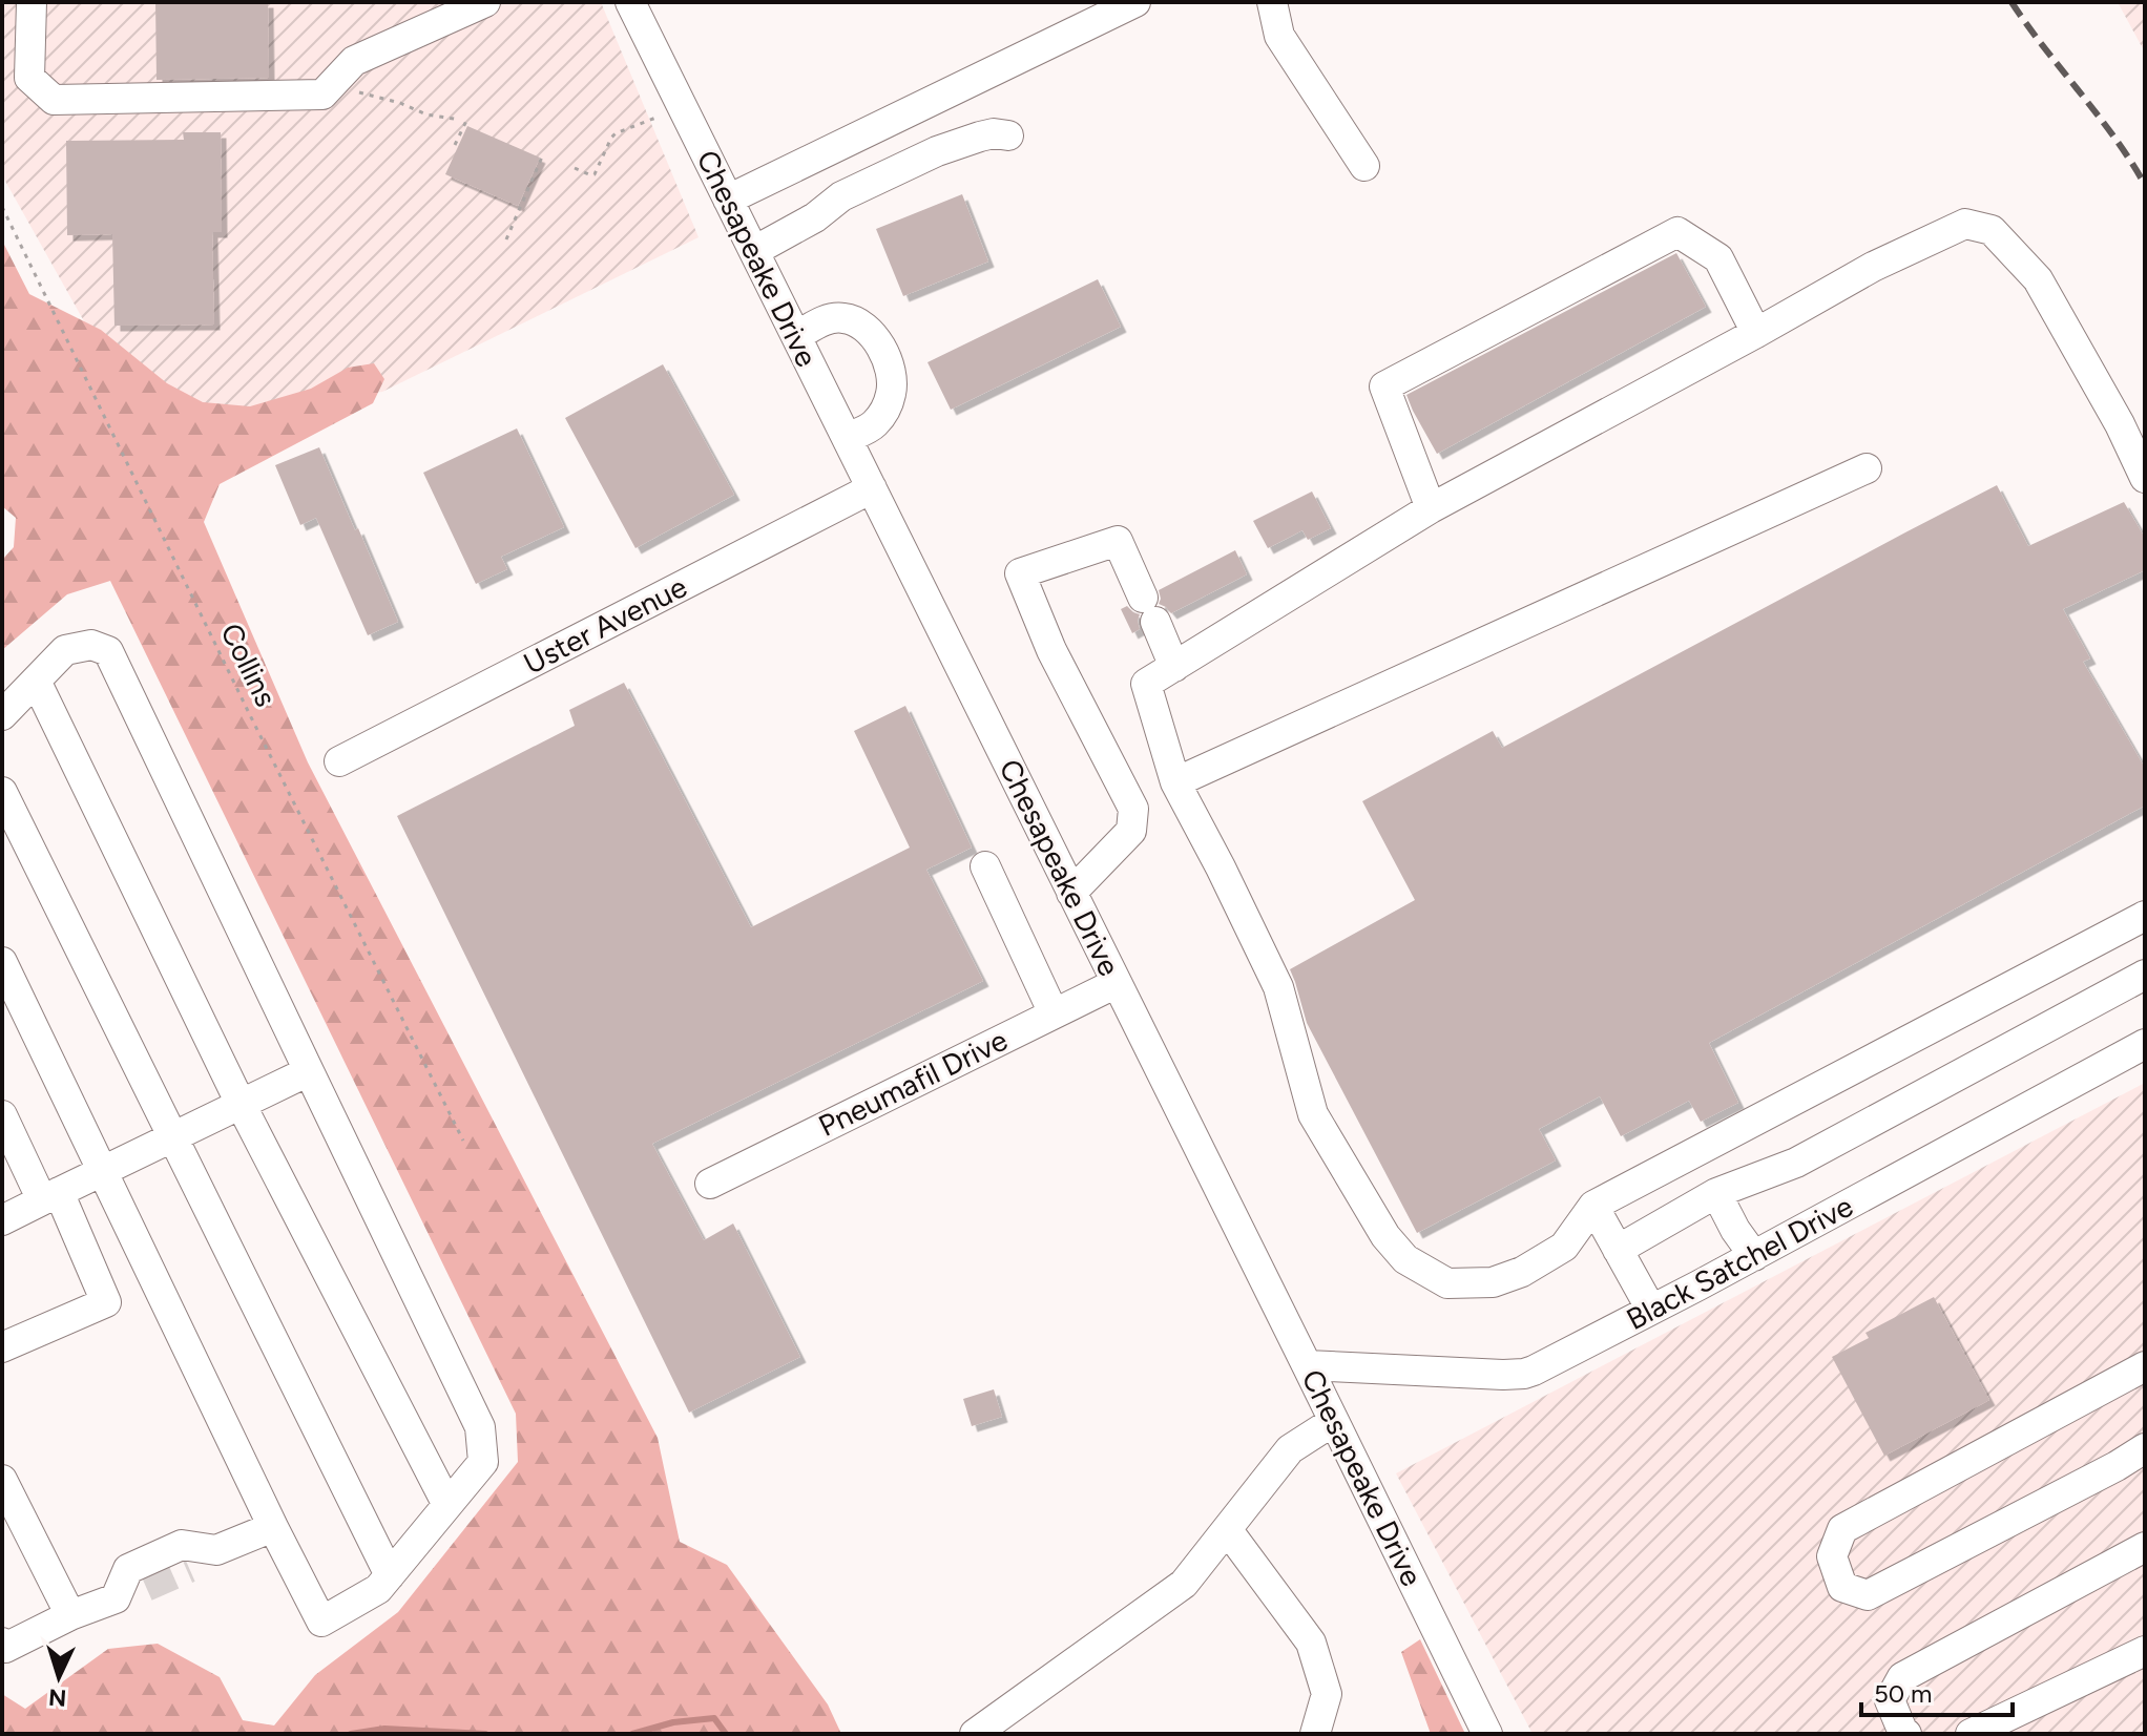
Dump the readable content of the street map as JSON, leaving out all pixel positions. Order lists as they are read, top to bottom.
{
  "streets": {
    "street": [
      "Chesapeake Drive",
      "Uster Avenue",
      "Pneumafil Drive",
      "Black Satchel Drive"
    ],
    "path": ["Collins"]
  },
  "crossings": [
    ["Chesapeake Drive", "Uster Avenue"],
    ["Chesapeake Drive", "Pneumafil Drive"],
    ["Chesapeake Drive", "Black Satchel Drive"]
  ],
  "scale_bar": "50 m",
  "north": "bottom"
}
